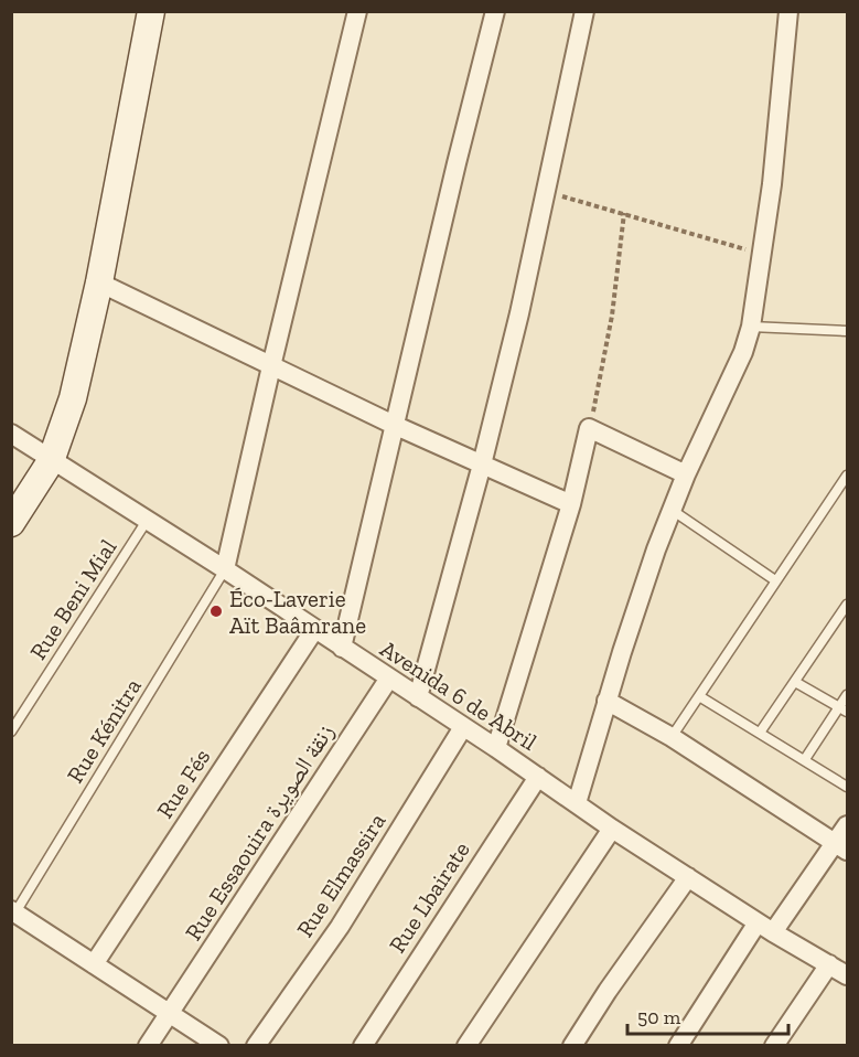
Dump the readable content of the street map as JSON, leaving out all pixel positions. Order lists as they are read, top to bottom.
{
  "streets": {
    "street": [
      "Avenida 6 de Abril",
      "Rue Fés",
      "Rue Essaouira زنقة الصويرة",
      "Rue Elmassira",
      "Rue Lbairate"
    ],
    "lane": ["Rue Beni Mial", "Rue Kénitra"]
  },
  "crossings": [
    ["Rue Beni Mial", "Avenida 6 de Abril"],
    ["Avenida 6 de Abril", "Rue Kénitra"],
    ["Avenida 6 de Abril", "Rue Fés"],
    ["Avenida 6 de Abril", "Rue Essaouira زنقة الصويرة"],
    ["Avenida 6 de Abril", "Rue Elmassira"],
    ["Avenida 6 de Abril", "Rue Lbairate"]
  ],
  "places": ["Éco-Laverie Aït Baâmrane"],
  "scale_bar": "50 m"
}
